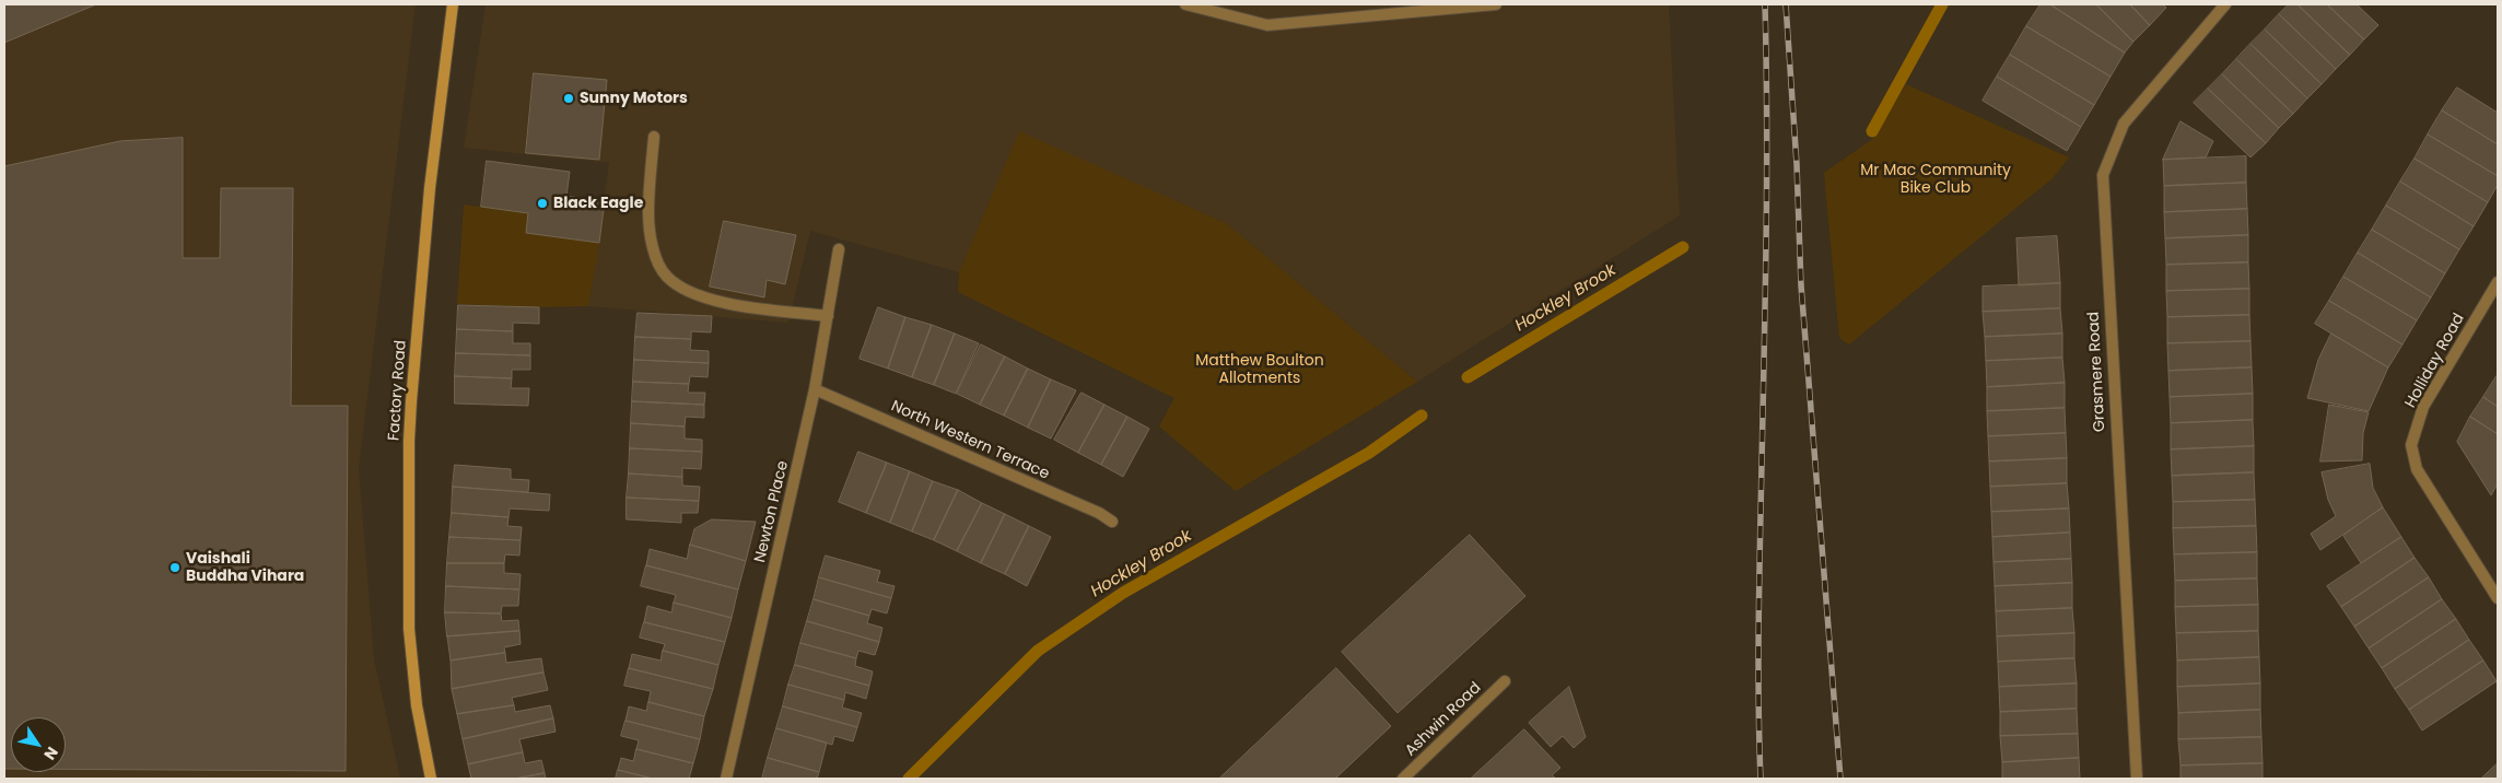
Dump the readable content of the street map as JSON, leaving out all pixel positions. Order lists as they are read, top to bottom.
{
  "streets": {
    "street": [
      "Holliday Road",
      "Grasmere Road",
      "Factory Road",
      "North Western Terrace",
      "Newton Place",
      "Ashwin Road"
    ]
  },
  "crossings": [
    ["North Western Terrace", "Newton Place"]
  ],
  "water": ["Hockley Brook"],
  "parks": ["Mr Mac Community Bike Club", "Matthew Boulton Allotments"],
  "places": ["Sunny Motors", "Black Eagle", "Vaishali Buddha Vihara"],
  "north": "bottom right"
}
